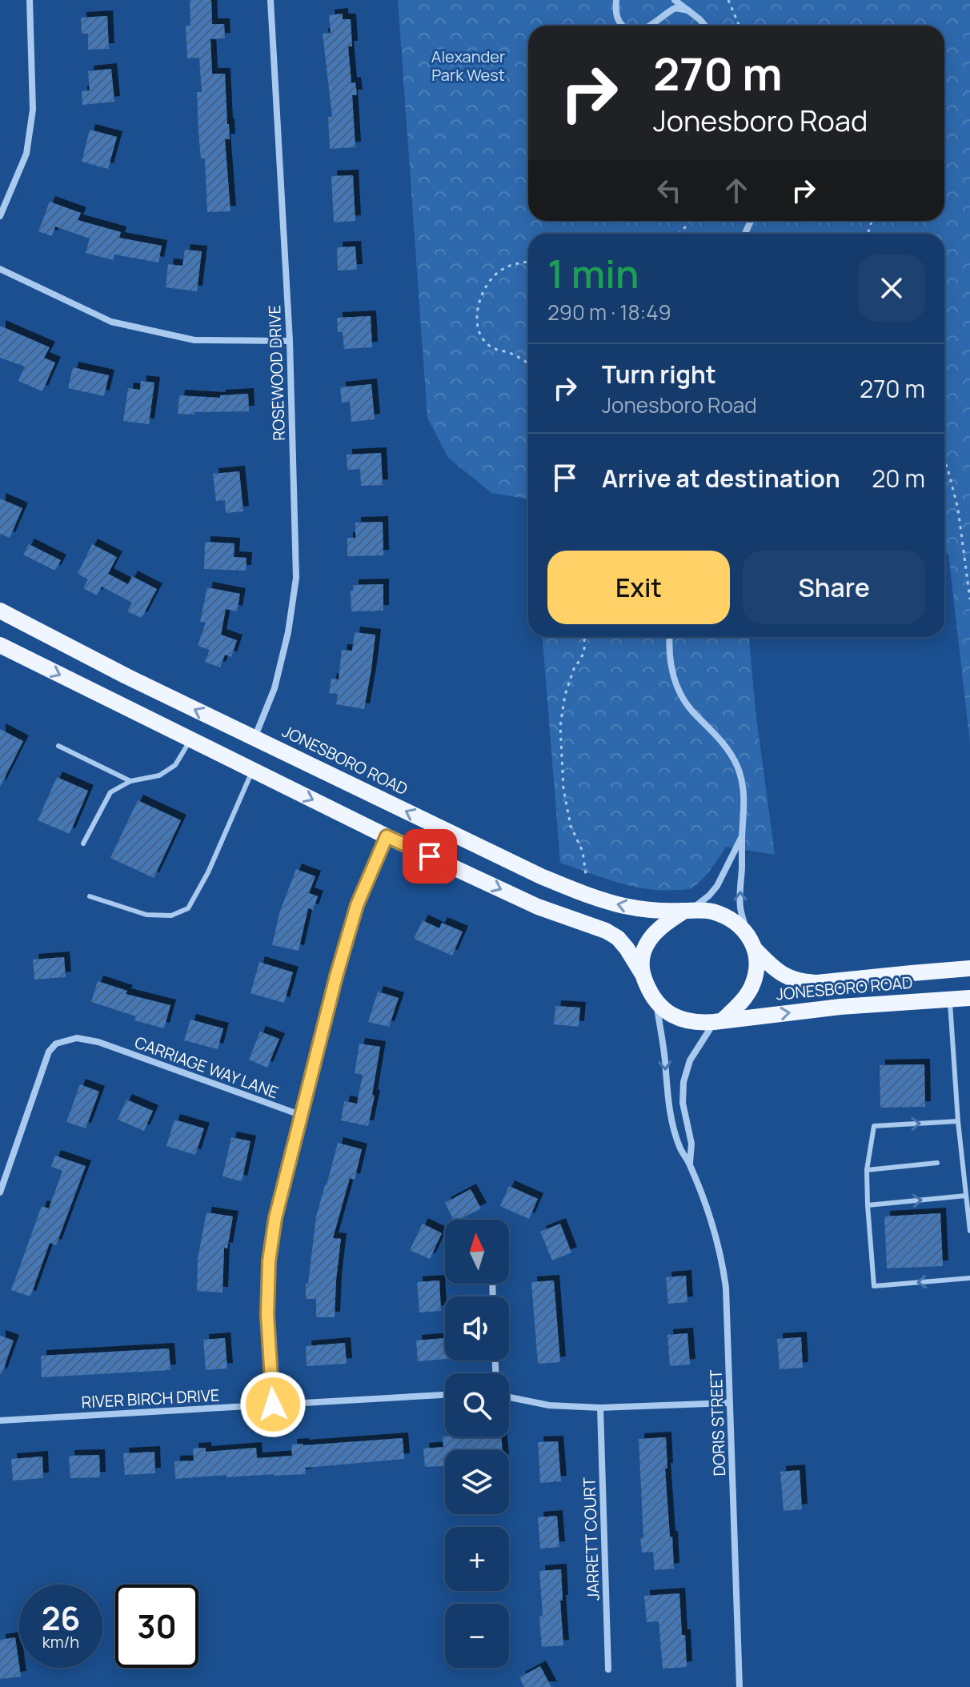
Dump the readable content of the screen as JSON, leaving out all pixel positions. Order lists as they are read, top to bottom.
{
  "streets": {
    "main road": ["JONESBORO ROAD"],
    "street": [
      "ROSEWOOD DRIVE",
      "CARRIAGE WAY LANE",
      "RIVER BIRCH DRIVE",
      "DORIS STREET",
      "JARRETT COURT"
    ]
  },
  "crossings": [
    ["ROSEWOOD DRIVE", "JONESBORO ROAD"],
    ["JONESBORO ROAD", "DORIS STREET"]
  ],
  "parks": ["Alexander Park West"],
  "north": "top",
  "page": {
    "turn": ["270 m", "Jonesboro Road"],
    "heading": ["1 min", "290 m · 18:49"],
    "list": [
      {
        "name": "Turn right",
        "note": "Jonesboro Road",
        "value": "270 m"
      },
      {
        "name": "Arrive at destination",
        "value": "20 m"
      }
    ],
    "buttons": ["Exit", "Share"],
    "map_buttons": ["+", "−"],
    "speed": "26 km/h",
    "limit": "30"
  }
}
